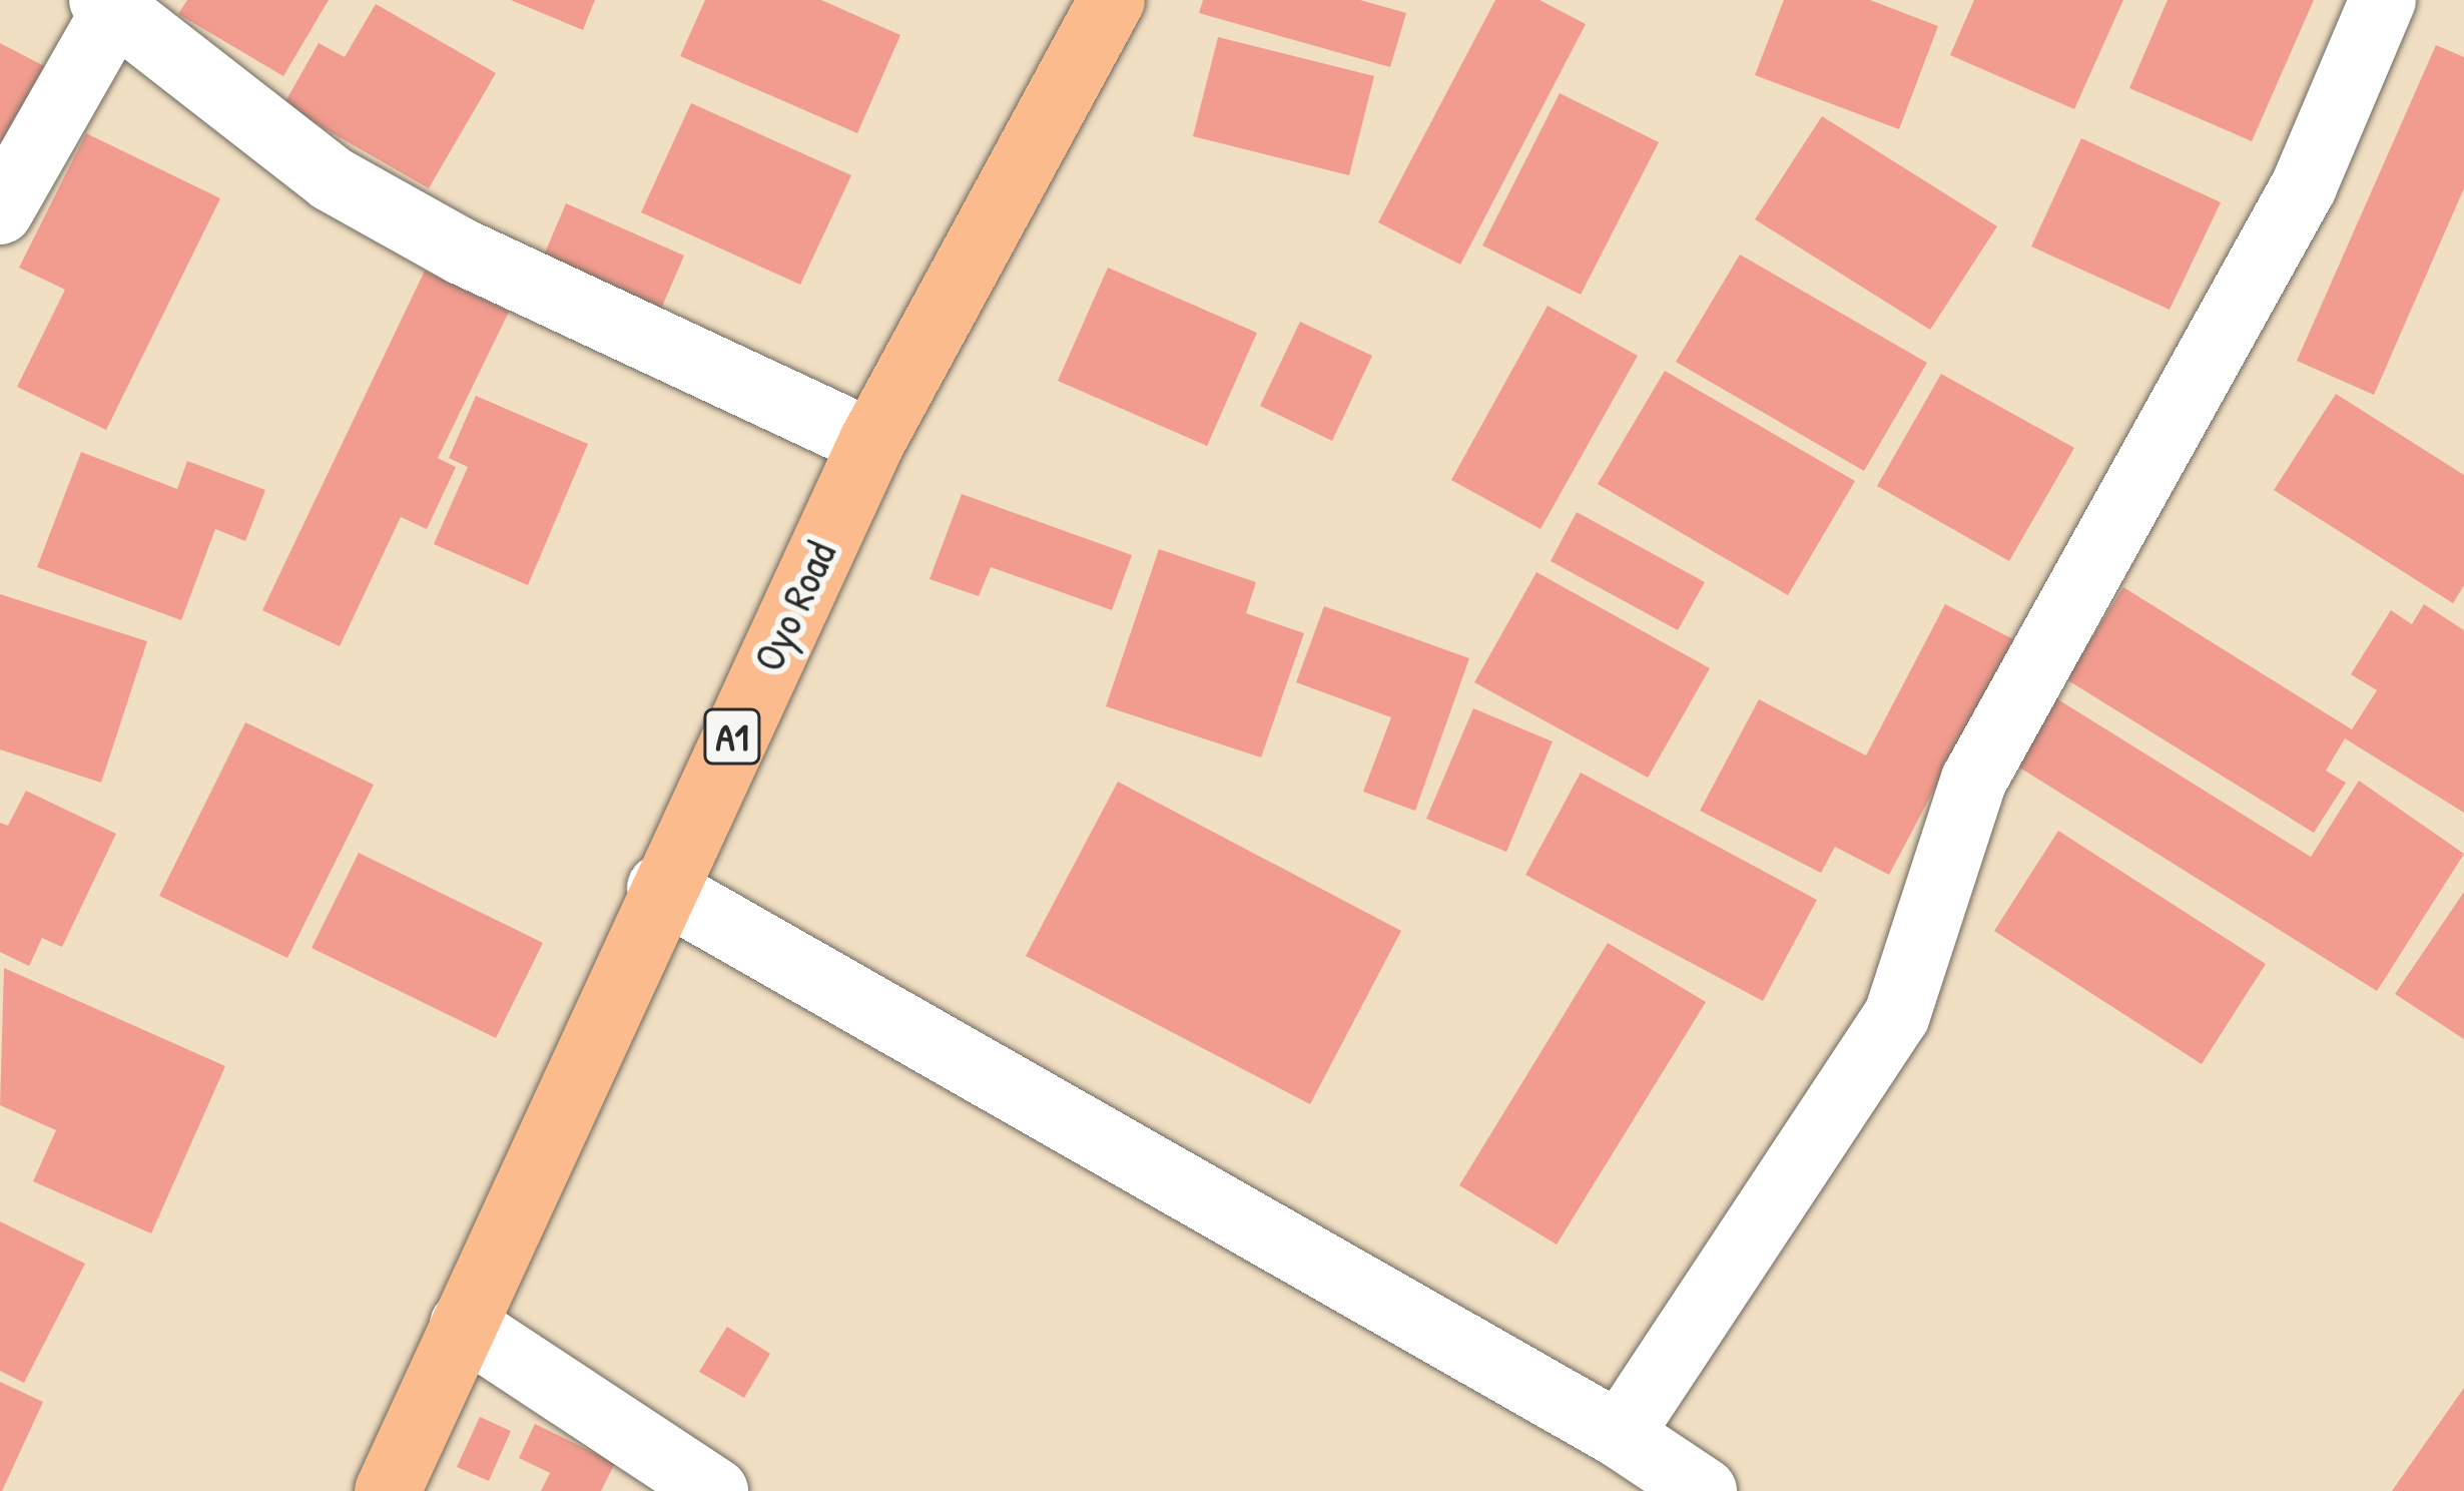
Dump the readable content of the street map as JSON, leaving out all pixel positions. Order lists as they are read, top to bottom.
{
  "streets": {
    "highway": ["Oyo Road", "A1"]
  }
}
